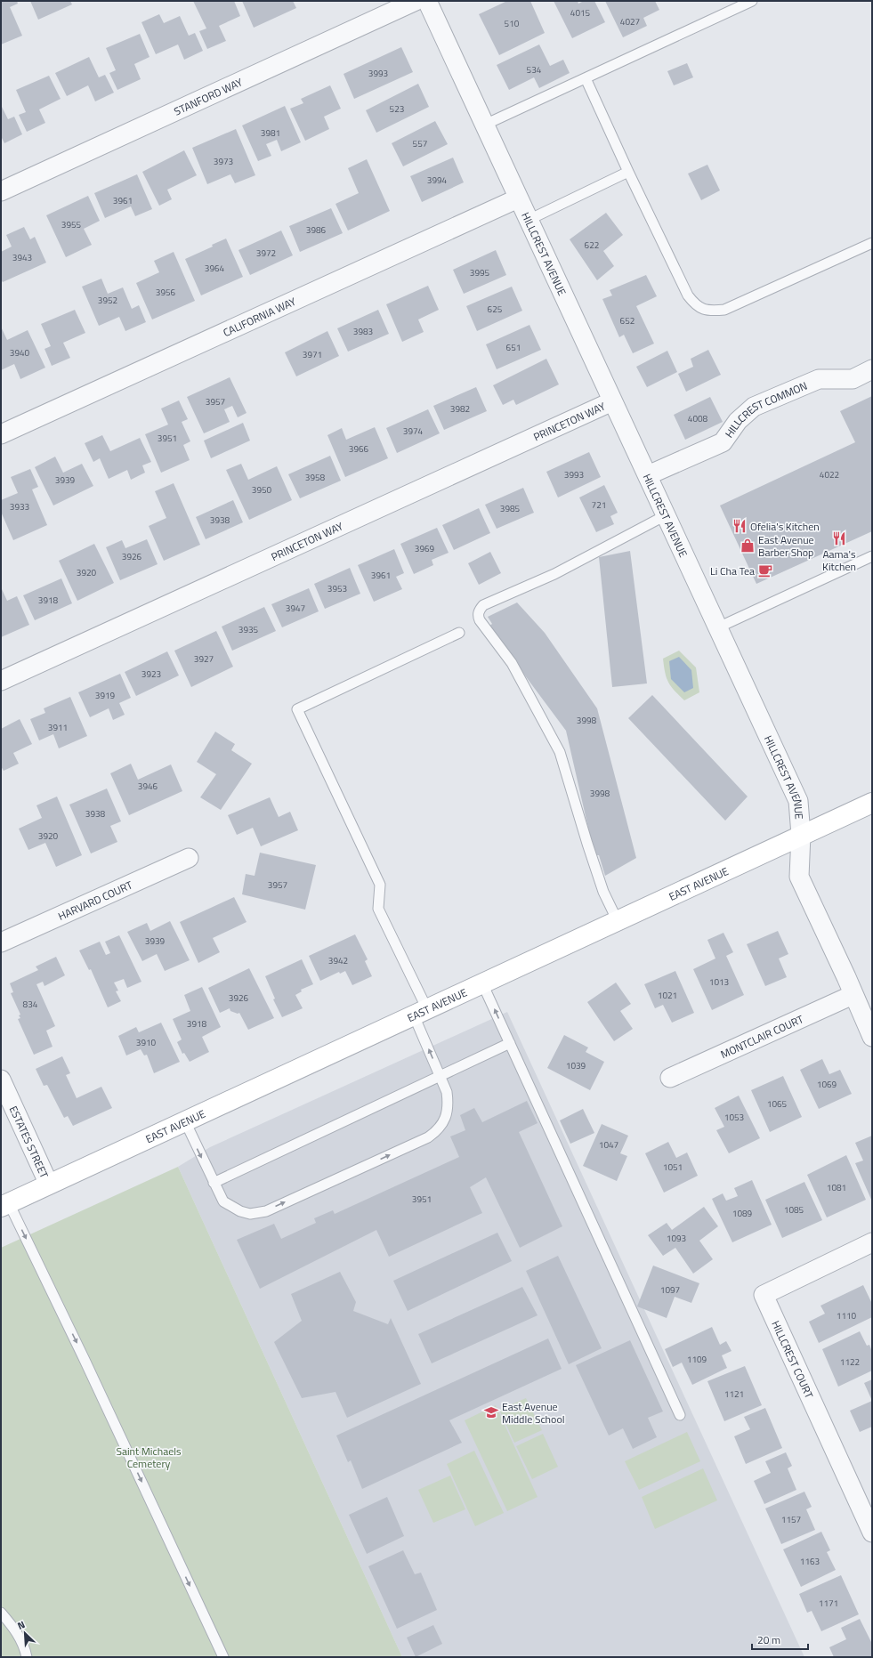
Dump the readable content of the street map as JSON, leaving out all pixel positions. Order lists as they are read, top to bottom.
{
  "streets": {
    "main road": ["EAST AVENUE"],
    "street": [
      "STANFORD WAY",
      "HILLCREST AVENUE",
      "CALIFORNIA WAY",
      "HILLCREST COMMON",
      "PRINCETON WAY",
      "HARVARD COURT",
      "MONTCLAIR COURT",
      "ESTATES STREET",
      "HILLCREST COURT"
    ]
  },
  "crossings": [
    ["HILLCREST AVENUE", "CALIFORNIA WAY"],
    ["HILLCREST AVENUE", "HILLCREST COMMON"],
    ["HILLCREST AVENUE", "PRINCETON WAY"],
    ["HILLCREST AVENUE", "EAST AVENUE"],
    ["HILLCREST AVENUE", "MONTCLAIR COURT"],
    ["EAST AVENUE", "ESTATES STREET"]
  ],
  "parks": ["Saint Michaels Cemetery"],
  "places": {
    "restaurant": ["Ofelia's Kitchen", "Aama's Kitchen"],
    "shop": ["East Avenue Barber Shop"],
    "cafe": ["Li Cha Tea"],
    "school or university": ["East Avenue Middle School"]
  },
  "house_numbers": [
    "4015",
    "4027",
    "510",
    "534",
    "3993",
    "523",
    "3981",
    "557",
    "3973",
    "3994",
    "3961",
    "3955",
    "3986",
    "622",
    "3972",
    "3943",
    "3964",
    "3995",
    "3956",
    "3952",
    "625",
    "652",
    "3983",
    "651",
    "3940",
    "3971",
    "3957",
    "3982",
    "4008",
    "3974",
    "3951",
    "3966",
    "3993",
    "4022",
    "3958",
    "3939",
    "3950",
    "721",
    "3933",
    "3985",
    "3938",
    "3969",
    "3926",
    "3920",
    "3961",
    "3953",
    "3918",
    "3947",
    "3935",
    "3927",
    "3923",
    "3919",
    "3998",
    "3911",
    "3946",
    "3998",
    "3938",
    "3920",
    "3957",
    "3939",
    "3942",
    "1013",
    "1021",
    "3926",
    "834",
    "3918",
    "3910",
    "1039",
    "1069",
    "1065",
    "1053",
    "1047",
    "1051",
    "1081",
    "3951",
    "1085",
    "1089",
    "1093",
    "1097",
    "1110",
    "1109",
    "1122",
    "1121",
    "1157",
    "1163",
    "1171"
  ],
  "scale_bar": "20 m",
  "north": "top left"
}
